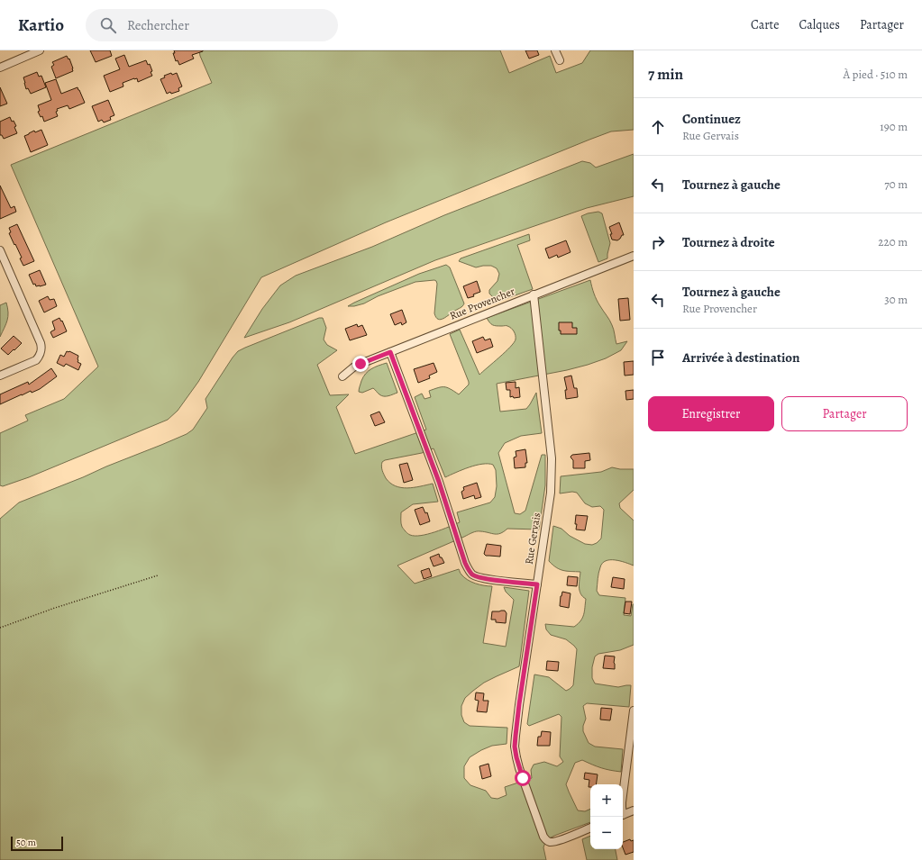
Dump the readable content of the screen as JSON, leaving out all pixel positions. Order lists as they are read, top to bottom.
{
  "streets": {
    "street": ["Rue Provencher", "Rue Gervais"]
  },
  "crossings": [
    ["Rue Provencher", "Rue Gervais"]
  ],
  "scale_bar": "50 m",
  "page": {
    "header": "Kartio",
    "search": "Rechercher",
    "nav": ["Carte", "Calques", "Partager"],
    "heading": ["7 min", "À pied · 510 m"],
    "list": [
      ["Continuez", "Rue Gervais", "190 m"],
      ["Tournez à gauche", "70 m"],
      ["Tournez à droite", "220 m"],
      ["Tournez à gauche", "Rue Provencher", "30 m"],
      "Arrivée à destination"
    ],
    "buttons": ["Enregistrer", "Partager"],
    "map_buttons": ["+", "−"],
    "scale": "50 m"
  }
}
